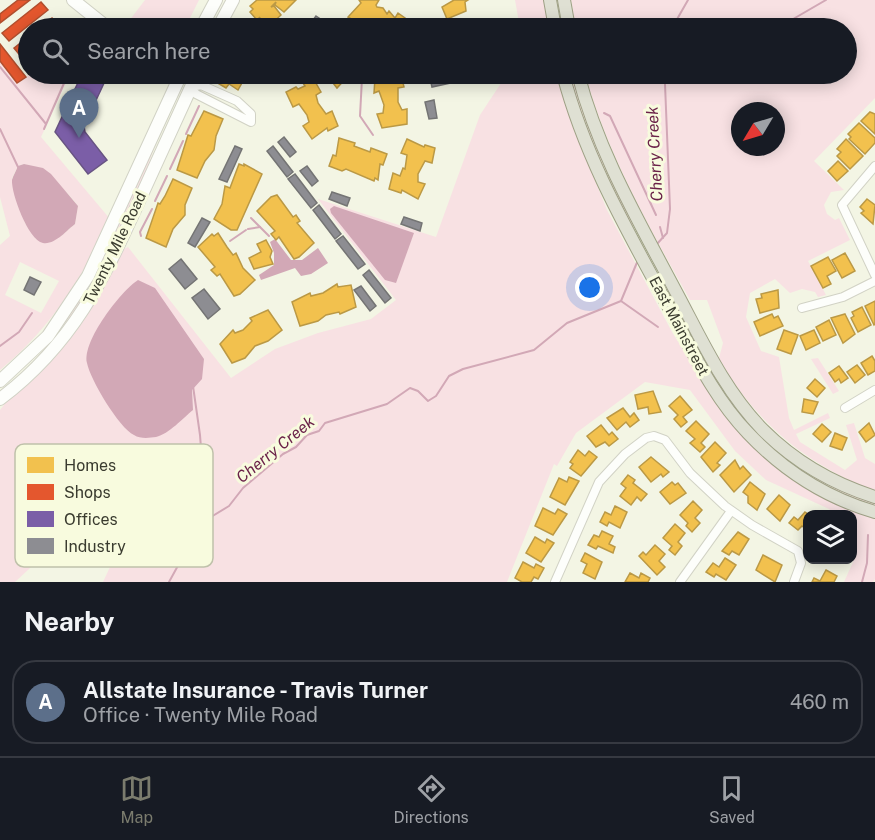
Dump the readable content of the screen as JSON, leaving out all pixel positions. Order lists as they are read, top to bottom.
{
  "streets": {
    "main road": ["Twenty Mile Road", "East Mainstreet"]
  },
  "water": ["Cherry Creek"],
  "legend": [
    "Homes",
    "Shops",
    "Offices",
    "Industry"
  ],
  "north": "bottom left",
  "page": {
    "search": "Search here",
    "pins": "A",
    "heading": "Nearby",
    "list": [
      {
        "mark": "A",
        "name": "Allstate Insurance - Travis Turner",
        "note": "Office · Twenty Mile Road",
        "value": "460 m"
      }
    ],
    "nav": ["Map", "Directions", "Saved"]
  }
}
